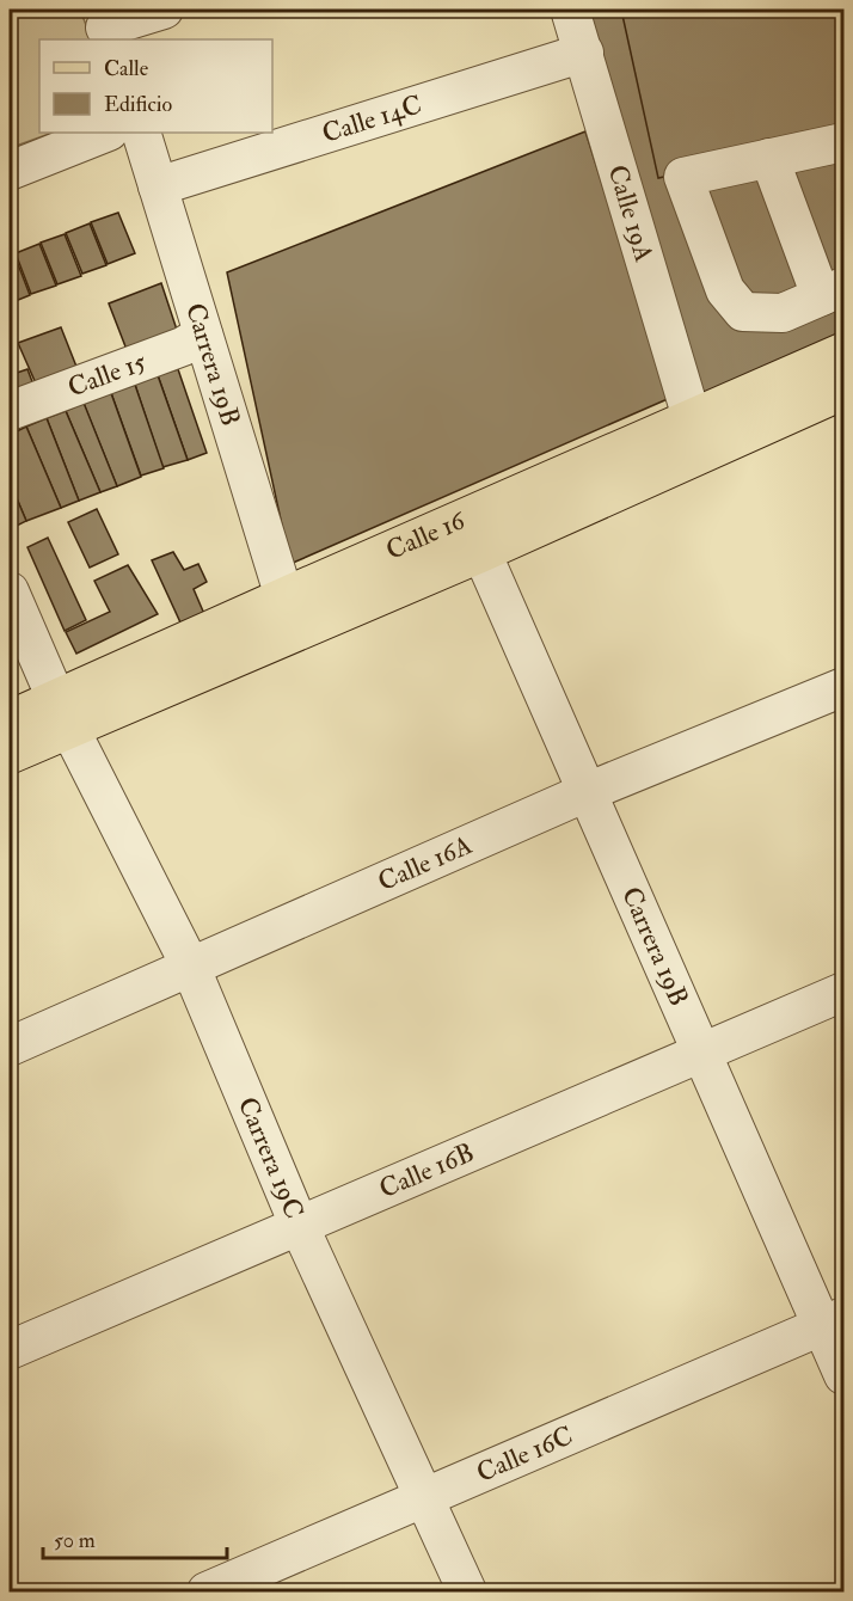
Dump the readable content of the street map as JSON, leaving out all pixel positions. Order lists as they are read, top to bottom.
{
  "streets": {
    "main road": ["Calle 16"],
    "street": [
      "Calle 14C",
      "Calle 19A",
      "Carrera 19B",
      "Calle 15",
      "Calle 16A",
      "Carrera 19C",
      "Calle 16B",
      "Calle 16C"
    ]
  },
  "crossings": [
    ["Calle 14C", "Calle 19A"],
    ["Calle 14C", "Carrera 19B"],
    ["Calle 19A", "Calle 16"],
    ["Carrera 19B", "Calle 15"],
    ["Carrera 19B", "Calle 16"],
    ["Carrera 19B", "Calle 16A"],
    ["Carrera 19B", "Calle 16B"],
    ["Carrera 19B", "Calle 16C"],
    ["Calle 16", "Carrera 19C"],
    ["Calle 16A", "Carrera 19C"],
    ["Carrera 19C", "Calle 16B"],
    ["Carrera 19C", "Calle 16C"]
  ],
  "legend": ["Calle", "Edificio"],
  "scale_bar": "50 m"
}
